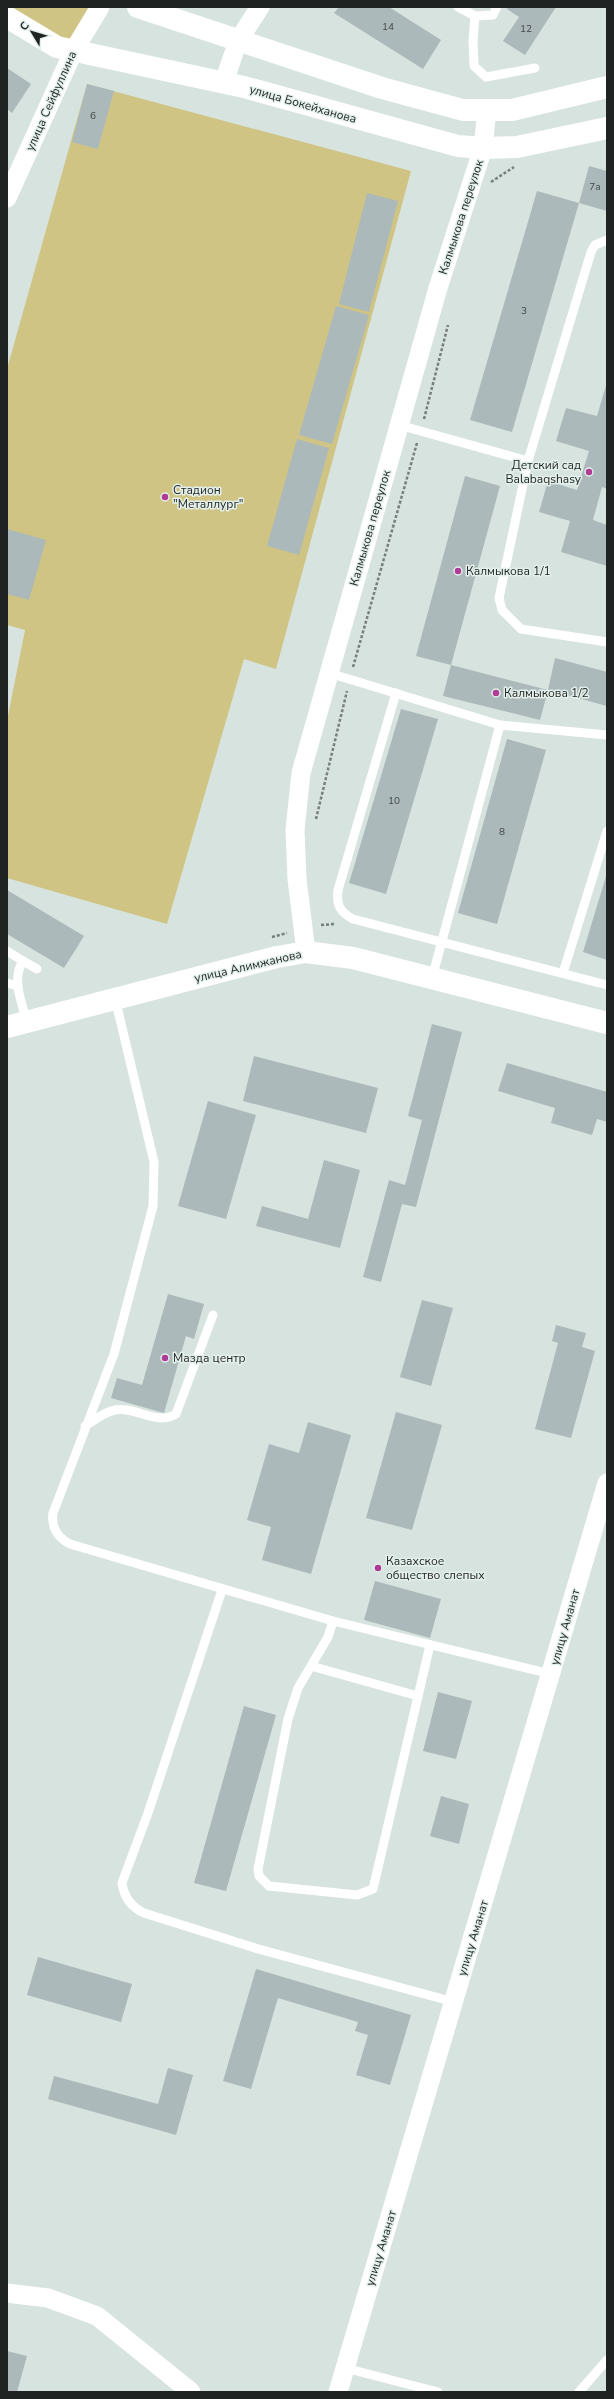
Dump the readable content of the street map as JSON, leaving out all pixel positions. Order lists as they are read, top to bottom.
{
  "streets": {
    "street": [
      "улица Сейфуллина",
      "улица Бокейханова",
      "Калмыкова переулок",
      "улица Алимжанова",
      "улицу Аманат"
    ]
  },
  "crossings": [
    ["улица Сейфуллина", "улица Бокейханова"],
    ["улица Бокейханова", "Калмыкова переулок"],
    ["Калмыкова переулок", "улица Алимжанова"]
  ],
  "places": [
    "Детский сад Balabaqshasy",
    "Стадион \"Металлург\"",
    "Калмыкова 1/1",
    "Калмыкова 1/2",
    "Мазда центр",
    "Казахское общество слепых"
  ],
  "house_numbers": [
    "14",
    "12",
    "6",
    "7а",
    "3",
    "10",
    "8"
  ],
  "north": "top left"
}
